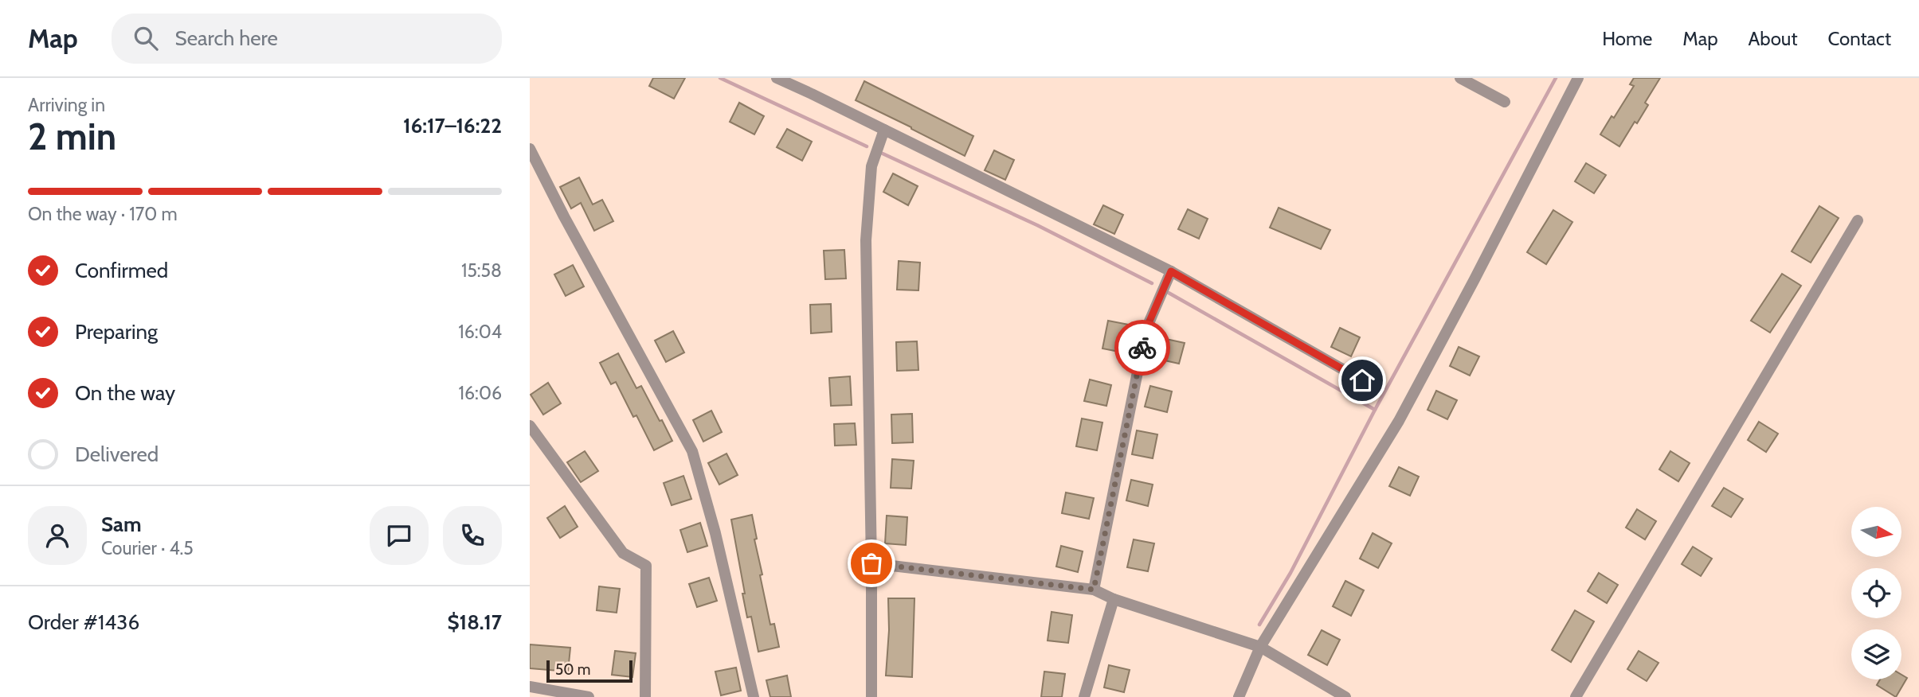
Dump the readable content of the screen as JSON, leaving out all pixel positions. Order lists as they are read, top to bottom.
{
  "scale_bar": "50 m",
  "north": "right",
  "page": {
    "header": "Map",
    "search": "Search here",
    "nav": [
      "Home",
      "Map",
      "About",
      "Contact"
    ],
    "heading": ["2 min", "Arriving in", "16:17–16:22"],
    "panel": [
      "Sam",
      "Courier · 4.5",
      "Order #1436",
      "$18.17"
    ],
    "bar": "On the way · 170 m",
    "list": [
      ["Confirmed", "15:58"],
      ["Preparing", "16:04"],
      ["On the way", "16:06"],
      "Delivered"
    ],
    "scale": "50 m"
  }
}
